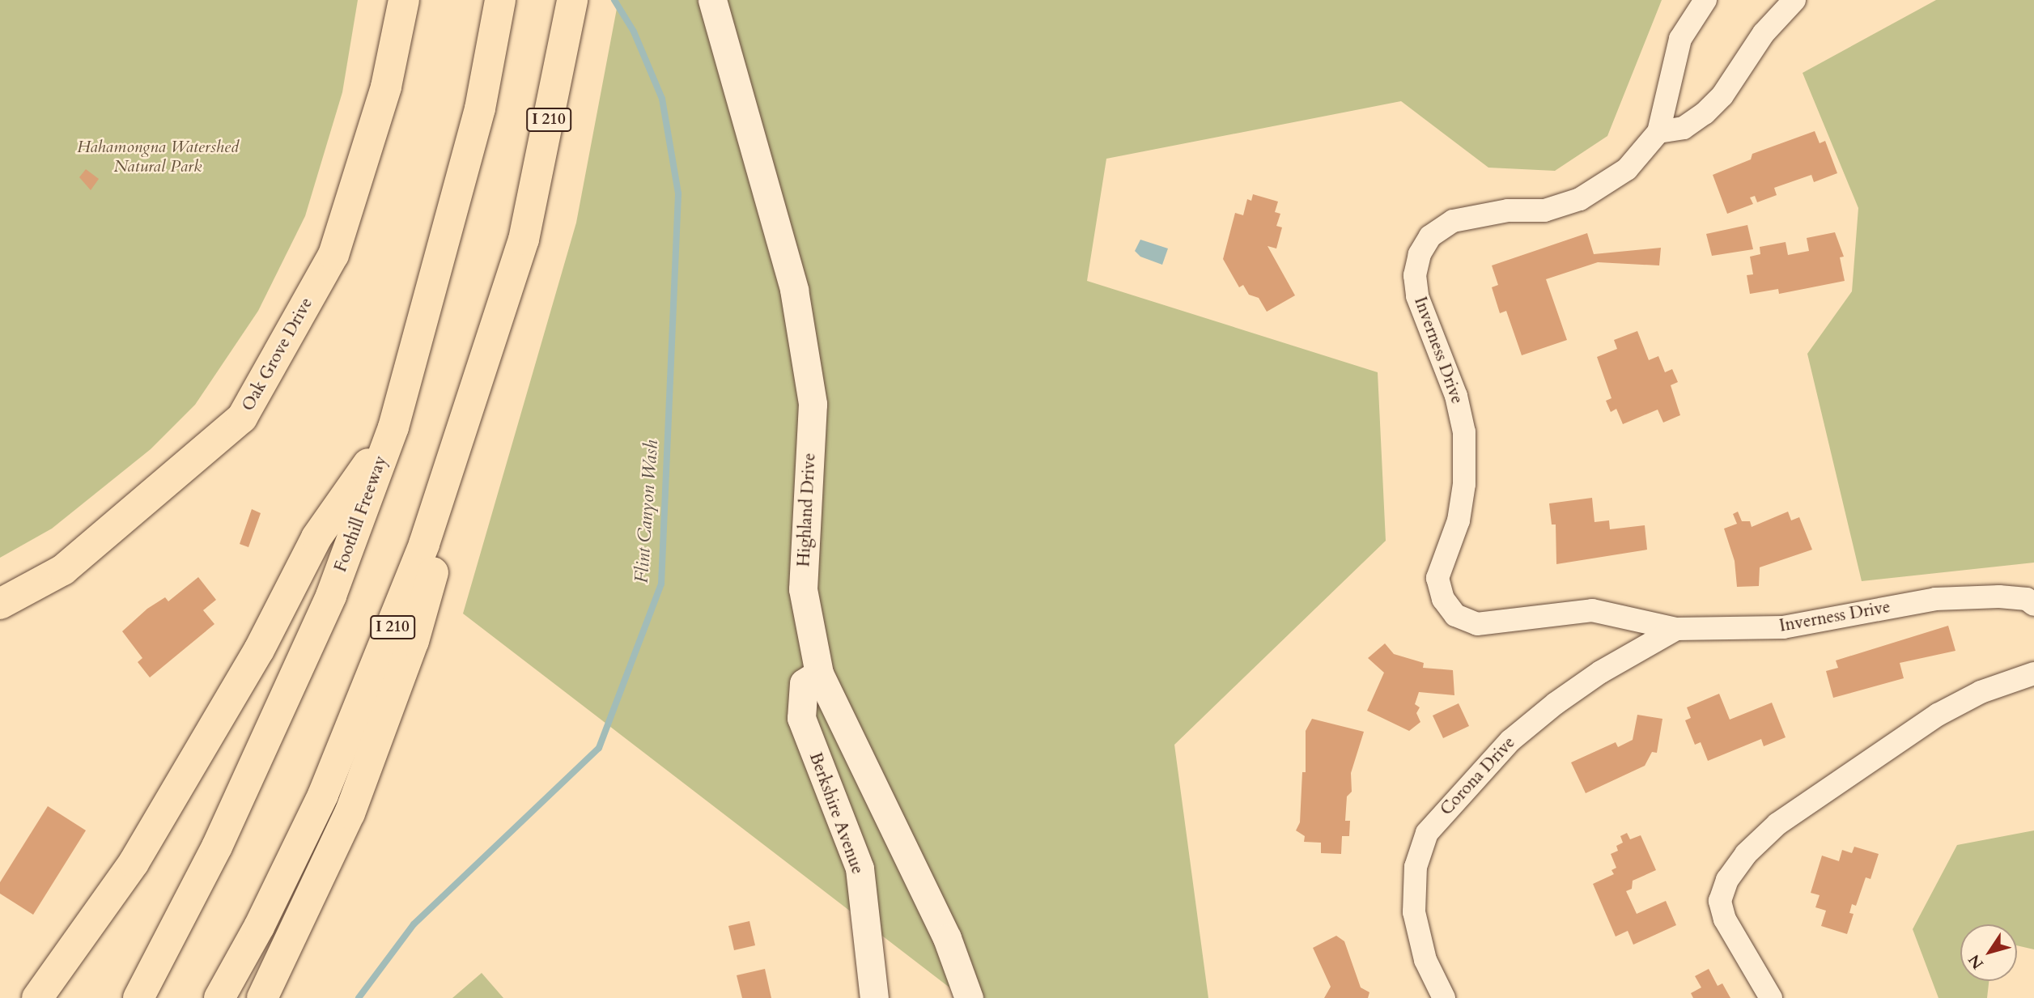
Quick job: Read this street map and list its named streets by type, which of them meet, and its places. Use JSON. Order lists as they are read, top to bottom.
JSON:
{
  "streets": {
    "main road": ["I 210", "Oak Grove Drive", "Foothill Freeway"],
    "street": [
      "Inverness Drive",
      "Highland Drive",
      "Corona Drive",
      "Berkshire Avenue"
    ]
  },
  "crossings": [
    ["Inverness Drive", "Corona Drive"],
    ["Highland Drive", "Berkshire Avenue"]
  ],
  "water": ["Flint Canyon Wash"],
  "parks": ["Hahamongna Watershed Natural Park"],
  "north": "bottom left"
}
